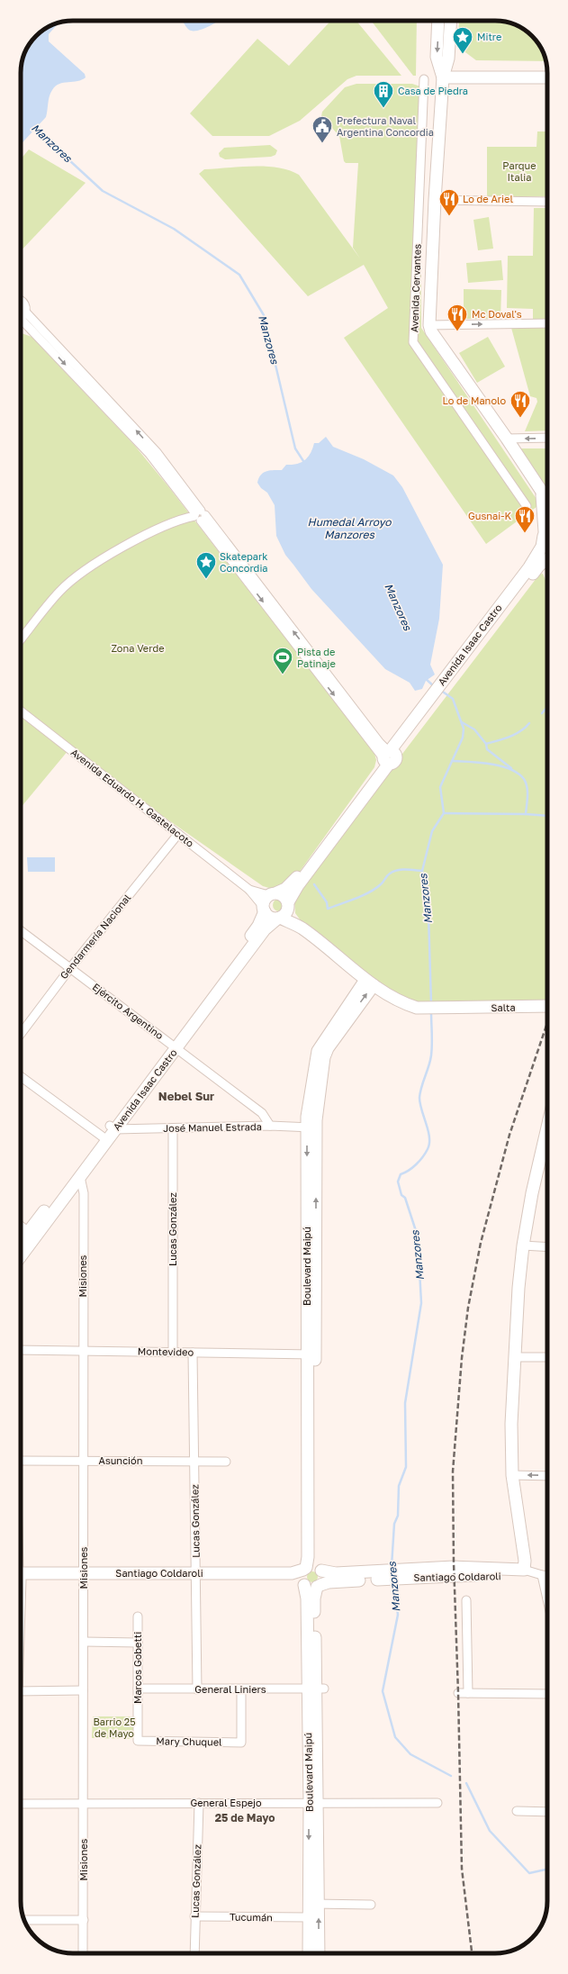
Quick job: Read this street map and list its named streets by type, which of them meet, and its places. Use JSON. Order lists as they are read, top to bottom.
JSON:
{
  "streets": {
    "main road": [
      "Avenida Isaac Castro",
      "Salta",
      "Boulevard Maipú",
      "Santiago Coldaroli"
    ],
    "street": [
      "Avenida Cervantes",
      "Avenida Eduardo H. Gastelacoto",
      "Gendarmería Nacional",
      "Ejército Argentino",
      "José Manuel Estrada",
      "Lucas González",
      "Misiones",
      "Montevideo",
      "Asunción",
      "Marcos Gobetti",
      "General Liniers",
      "Mary Chuquel",
      "General Espejo",
      "Tucumán"
    ]
  },
  "crossings": [
    ["Avenida Isaac Castro", "Avenida Eduardo H. Gastelacoto"],
    ["Avenida Isaac Castro", "Ejército Argentino"],
    ["Avenida Isaac Castro", "José Manuel Estrada"],
    ["Avenida Isaac Castro", "Misiones"],
    ["Avenida Eduardo H. Gastelacoto", "Gendarmería Nacional"],
    ["Gendarmería Nacional", "Ejército Argentino"],
    ["Salta", "Boulevard Maipú"],
    ["Ejército Argentino", "José Manuel Estrada"],
    ["José Manuel Estrada", "Lucas González"],
    ["José Manuel Estrada", "Boulevard Maipú"],
    ["Lucas González", "Montevideo"],
    ["Lucas González", "Asunción"],
    ["Lucas González", "Santiago Coldaroli"],
    ["Lucas González", "General Liniers"],
    ["Lucas González", "General Espejo"],
    ["Lucas González", "Tucumán"],
    ["Boulevard Maipú", "Montevideo"],
    ["Boulevard Maipú", "Santiago Coldaroli"],
    ["Boulevard Maipú", "General Liniers"],
    ["Boulevard Maipú", "General Espejo"],
    ["Boulevard Maipú", "Tucumán"],
    ["Misiones", "Montevideo"],
    ["Misiones", "Asunción"],
    ["Misiones", "Santiago Coldaroli"],
    ["Misiones", "General Espejo"],
    ["Marcos Gobetti", "General Liniers"],
    ["Marcos Gobetti", "Mary Chuquel"],
    ["General Liniers", "Mary Chuquel"]
  ],
  "districts": ["Nebel Sur", "25 de Mayo"],
  "water": ["Manzores", "Humedal Arroyo Manzores"],
  "parks": ["Parque Italia", "Zona Verde", "Barrio 25 de Mayo"],
  "places": {
    "place": ["Mitre", "Skatepark Concordia"],
    "building": ["Casa de Piedra"],
    "public building": ["Prefectura Naval Argentina Concordia"],
    "restaurant": [
      "Lo de Ariel",
      "Mc Doval's",
      "Lo de Manolo",
      "Gusnai-K"
    ],
    "sports": ["Pista de Patinaje"]
  }
}
